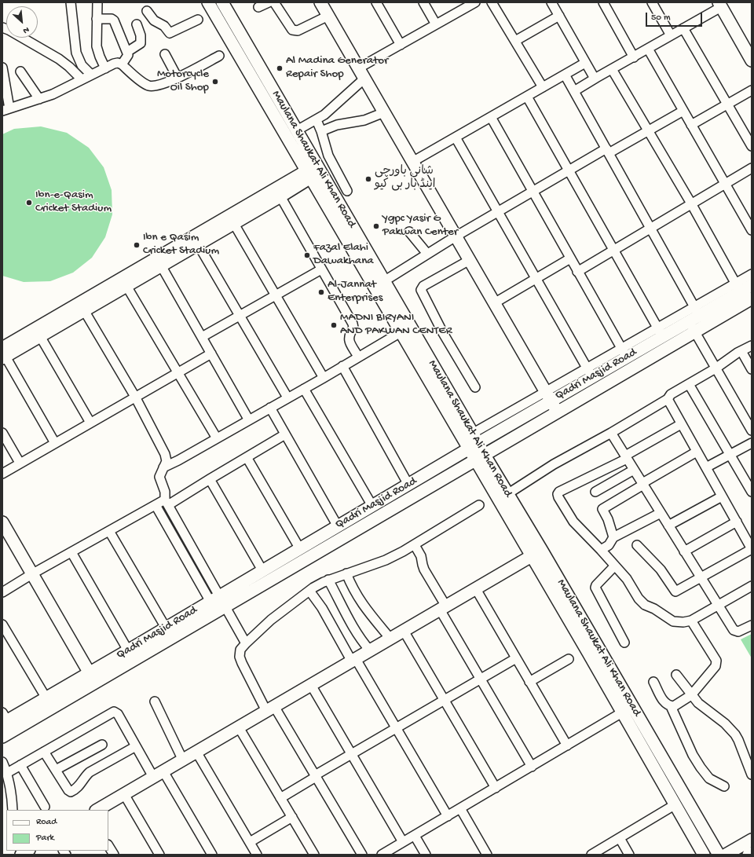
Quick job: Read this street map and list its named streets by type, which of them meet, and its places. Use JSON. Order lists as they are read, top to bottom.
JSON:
{
  "streets": {
    "street": ["Maulana Shaukat Ali Khan Road", "Qadri Masjid Road"]
  },
  "crossings": [
    ["Maulana Shaukat Ali Khan Road", "Qadri Masjid Road"]
  ],
  "places": [
    "Al Madina Generator Repair Shop",
    "Motorcycle Oil Shop",
    "شانی باورچی اینڈ بار بی کیو",
    "Ibn-e-Qasim Cricket Stadium",
    "Ygpc Yasir G Pakwan Center",
    "Ibn e Qasim Cricket Stadium",
    "Fazal Elahi Dawakhana",
    "Al-Jannat Enterprises",
    "MADNI BIRYANI AND PAKWAN CENTER"
  ],
  "legend": ["Road", "Park"],
  "scale_bar": "50 m",
  "north": "bottom right"
}
